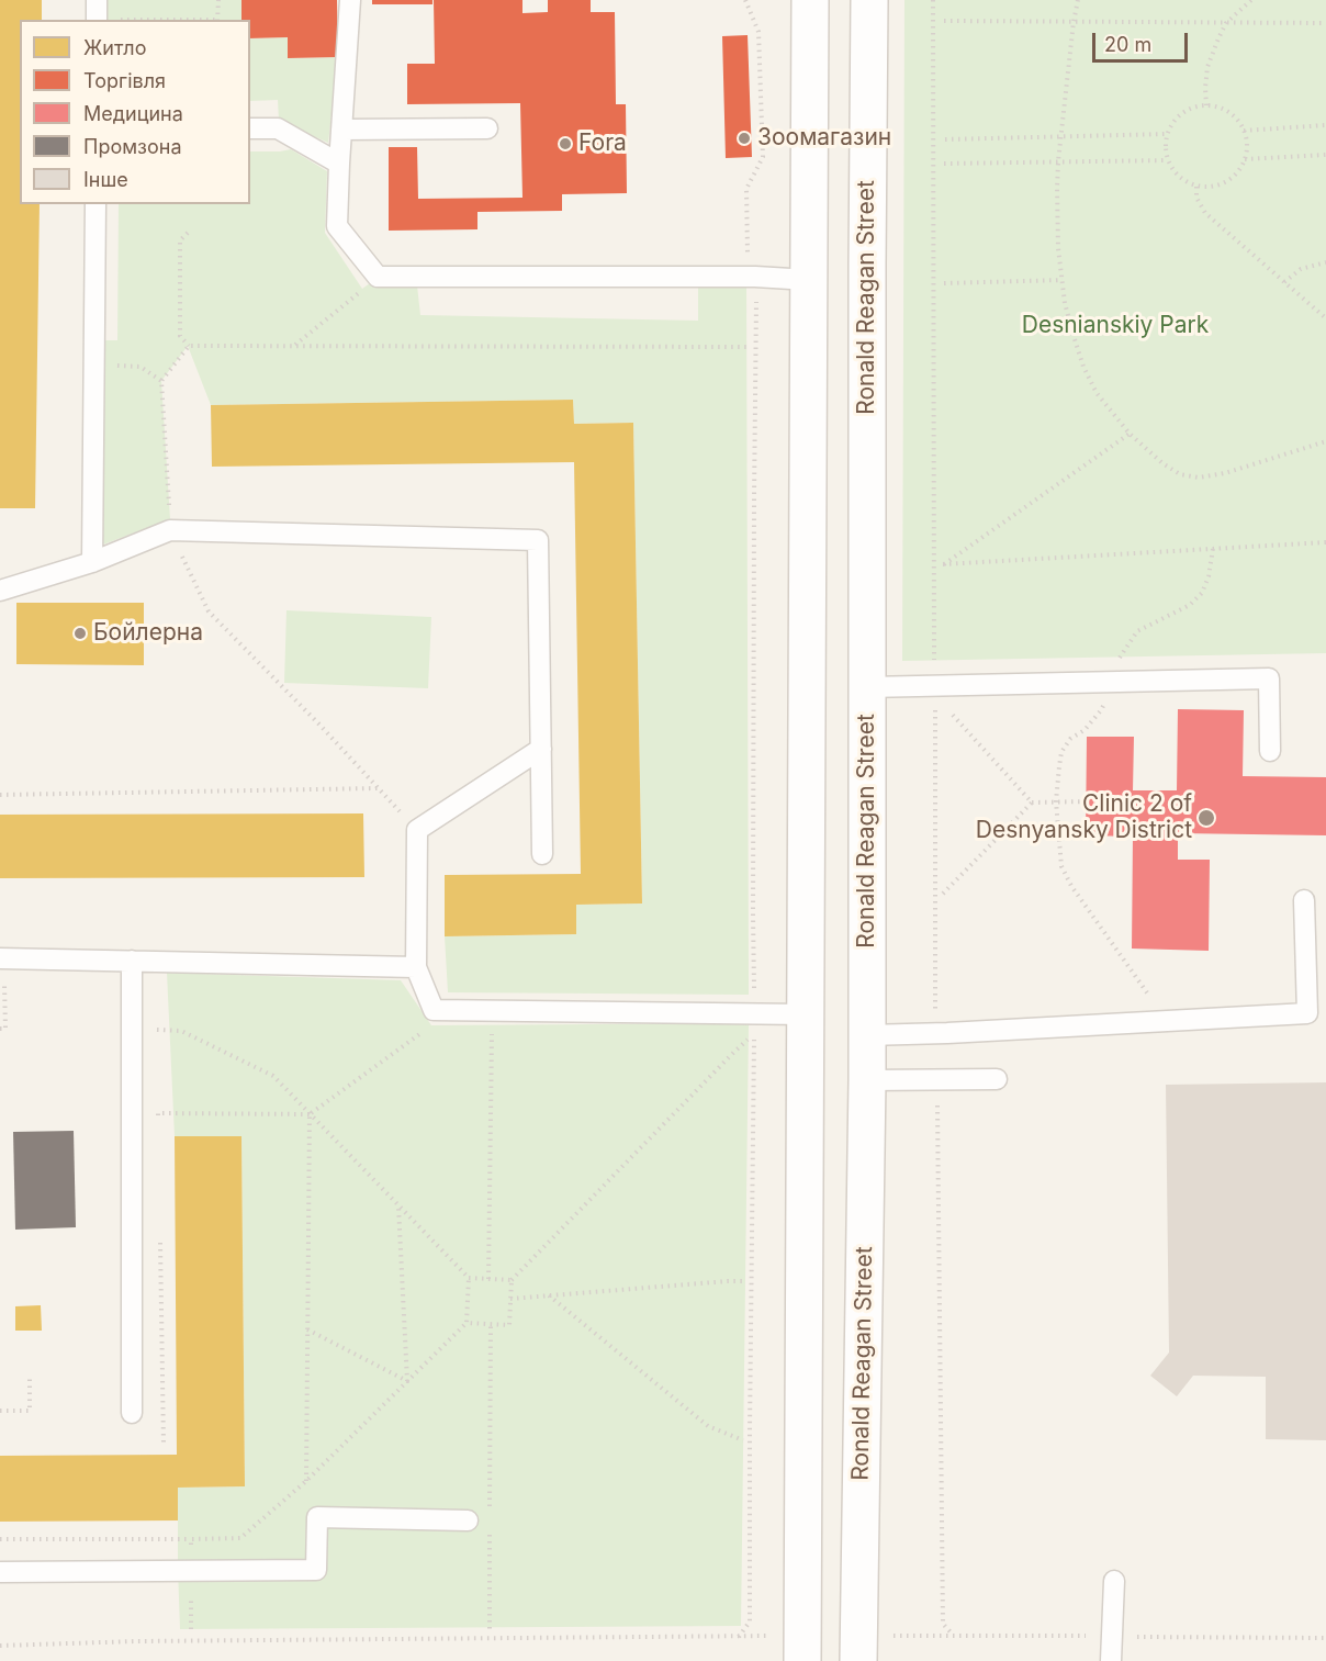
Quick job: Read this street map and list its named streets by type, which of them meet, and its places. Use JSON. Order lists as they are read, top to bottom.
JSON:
{
  "streets": {
    "main road": ["Ronald Reagan Street"]
  },
  "parks": ["Desnianskiy Park"],
  "places": [
    "Зоомагазин",
    "Fora",
    "Бойлерна",
    "Clinic 2 of Desnyansky District"
  ],
  "legend": [
    "Житло",
    "Торгівля",
    "Медицина",
    "Промзона",
    "Інше"
  ],
  "scale_bar": "20 m"
}
